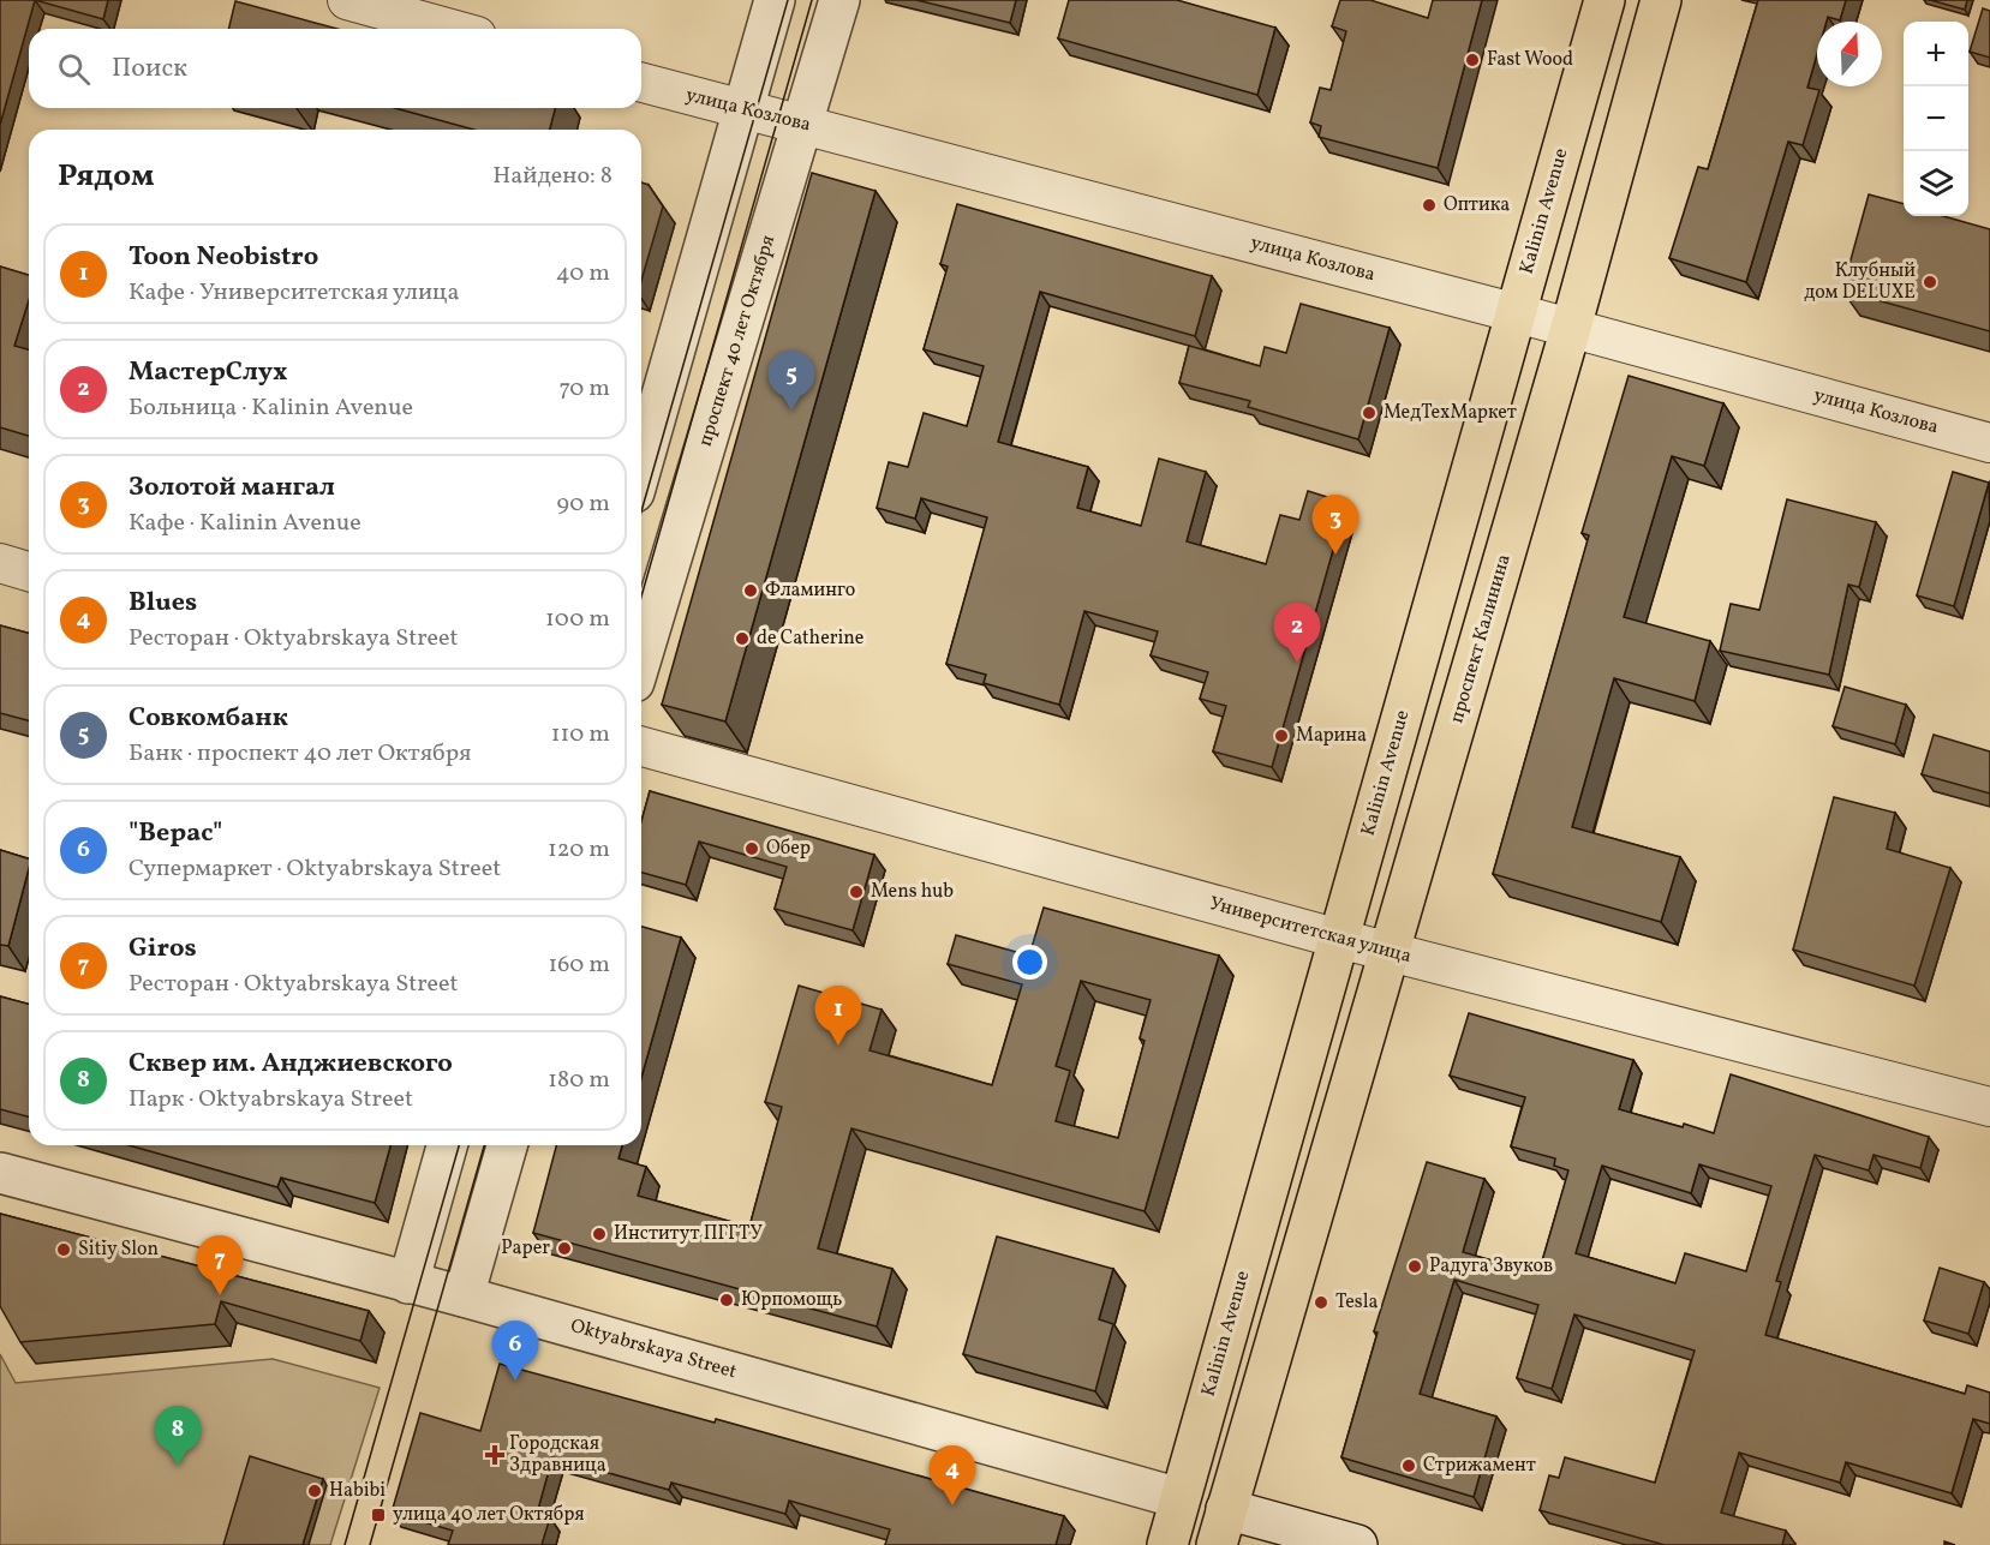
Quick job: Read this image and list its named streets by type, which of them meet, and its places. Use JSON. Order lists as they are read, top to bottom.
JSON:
{
  "streets": {
    "main road": ["Kalinin Avenue", "проспект Калинина"],
    "street": [
      "улица Козлова",
      "проспект 40 лет Октября",
      "Университетская улица",
      "Oktyabrskaya Street"
    ]
  },
  "crossings": [
    ["улица Козлова", "Kalinin Avenue"],
    ["улица Козлова", "проспект 40 лет Октября"],
    ["улица Козлова", "проспект Калинина"],
    ["Kalinin Avenue", "Университетская улица"],
    ["Kalinin Avenue", "Oktyabrskaya Street"],
    ["проспект Калинина", "Университетская улица"]
  ],
  "places": {
    "other": [
      "Fast Wood",
      "Оптика",
      "Клубный дом DELUXE",
      "МедТехМаркет",
      "Фламинго",
      "de Catherine",
      "Марина",
      "Обер",
      "Mens hub",
      "Институт ПГГТУ",
      "Paper",
      "Sitiy Slon",
      "Радуга Звуков",
      "Юрпомощь",
      "Tesla",
      "Стрижамент",
      "Habibi"
    ],
    "health": ["Городская Здравница"],
    "transit": ["улица 40 лет Октября"]
  },
  "north": "top",
  "page": {
    "map_buttons": ["+", "−"],
    "search": "Поиск",
    "heading": ["Рядом", "Найдено: 8"],
    "list": [
      {
        "mark": "1",
        "name": "Toon Neobistro",
        "note": "Кафе · Университетская улица",
        "value": "40 m"
      },
      {
        "mark": "2",
        "name": "МастерСлух",
        "note": "Больница · Kalinin Avenue",
        "value": "70 m"
      },
      {
        "mark": "3",
        "name": "Золотой мангал",
        "note": "Кафе · Kalinin Avenue",
        "value": "90 m"
      },
      {
        "mark": "4",
        "name": "Blues",
        "note": "Ресторан · Oktyabrskaya Street",
        "value": "100 m"
      },
      {
        "mark": "5",
        "name": "Совкомбанк",
        "note": "Банк · проспект 40 лет Октября",
        "value": "110 m"
      },
      {
        "mark": "6",
        "name": "\"Верас\"",
        "note": "Супермаркет · Oktyabrskaya Street",
        "value": "120 m"
      },
      {
        "mark": "7",
        "name": "Giros",
        "note": "Ресторан · Oktyabrskaya Street",
        "value": "160 m"
      },
      {
        "mark": "8",
        "name": "Сквер им. Анджиевского",
        "note": "Парк · Oktyabrskaya Street",
        "value": "180 m"
      }
    ],
    "pins": [
      "5",
      "3",
      "2",
      "1",
      "7",
      "6",
      "8",
      "4"
    ]
  }
}
